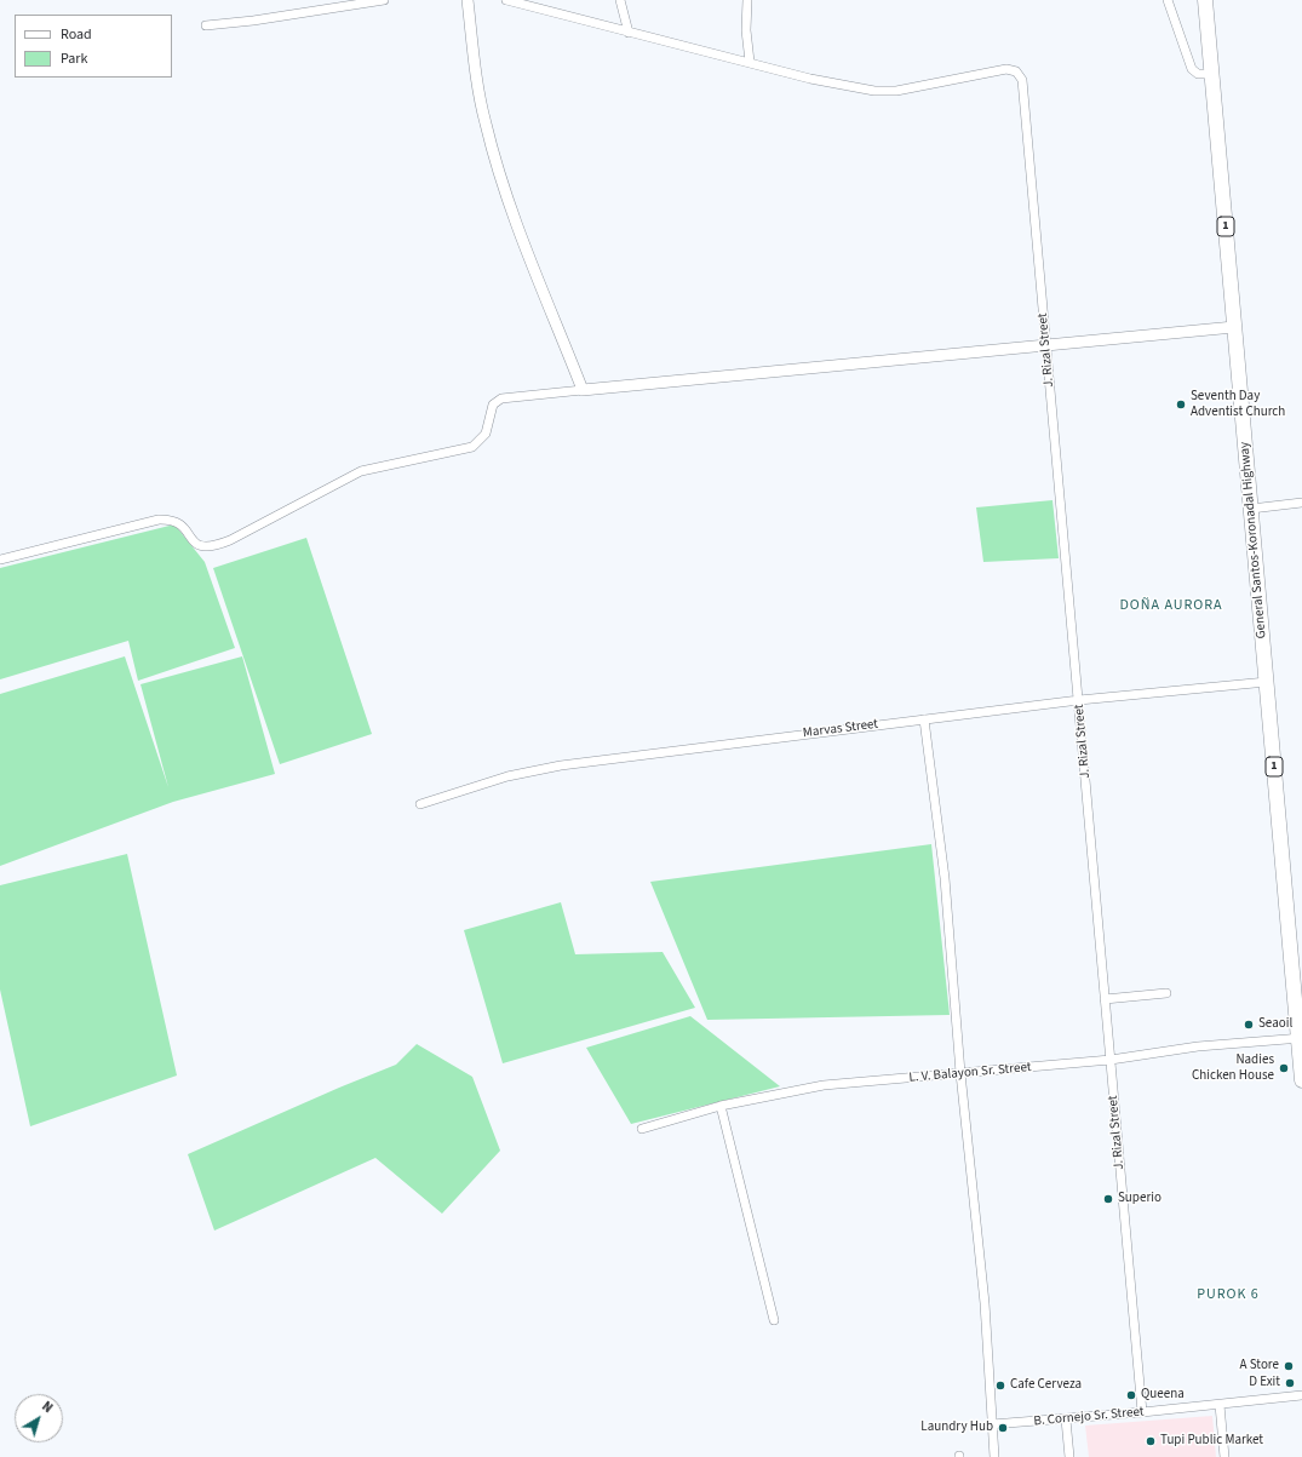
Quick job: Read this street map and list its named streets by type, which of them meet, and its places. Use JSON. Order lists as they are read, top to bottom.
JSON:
{
  "streets": {
    "highway": ["1", "General Santos-Koronadal Highway"],
    "street": [
      "J. Rizal Street",
      "Marvas Street",
      "L. V. Balayon Sr. Street",
      "B. Cornejo Sr. Street"
    ]
  },
  "crossings": [
    ["J. Rizal Street", "Marvas Street"],
    ["J. Rizal Street", "L. V. Balayon Sr. Street"],
    ["J. Rizal Street", "B. Cornejo Sr. Street"],
    ["General Santos-Koronadal Highway", "Marvas Street"],
    ["General Santos-Koronadal Highway", "L. V. Balayon Sr. Street"]
  ],
  "districts": ["DOÑA AURORA", "PUROK 6"],
  "places": [
    "Seventh Day Adventist Church",
    "Seaoil",
    "Nadies Chicken House",
    "Superio",
    "A Store",
    "D Exit",
    "Cafe Cerveza",
    "Queena",
    "Laundry Hub",
    "Tupi Public Market"
  ],
  "legend": ["Road", "Park"],
  "north": "top right"
}
